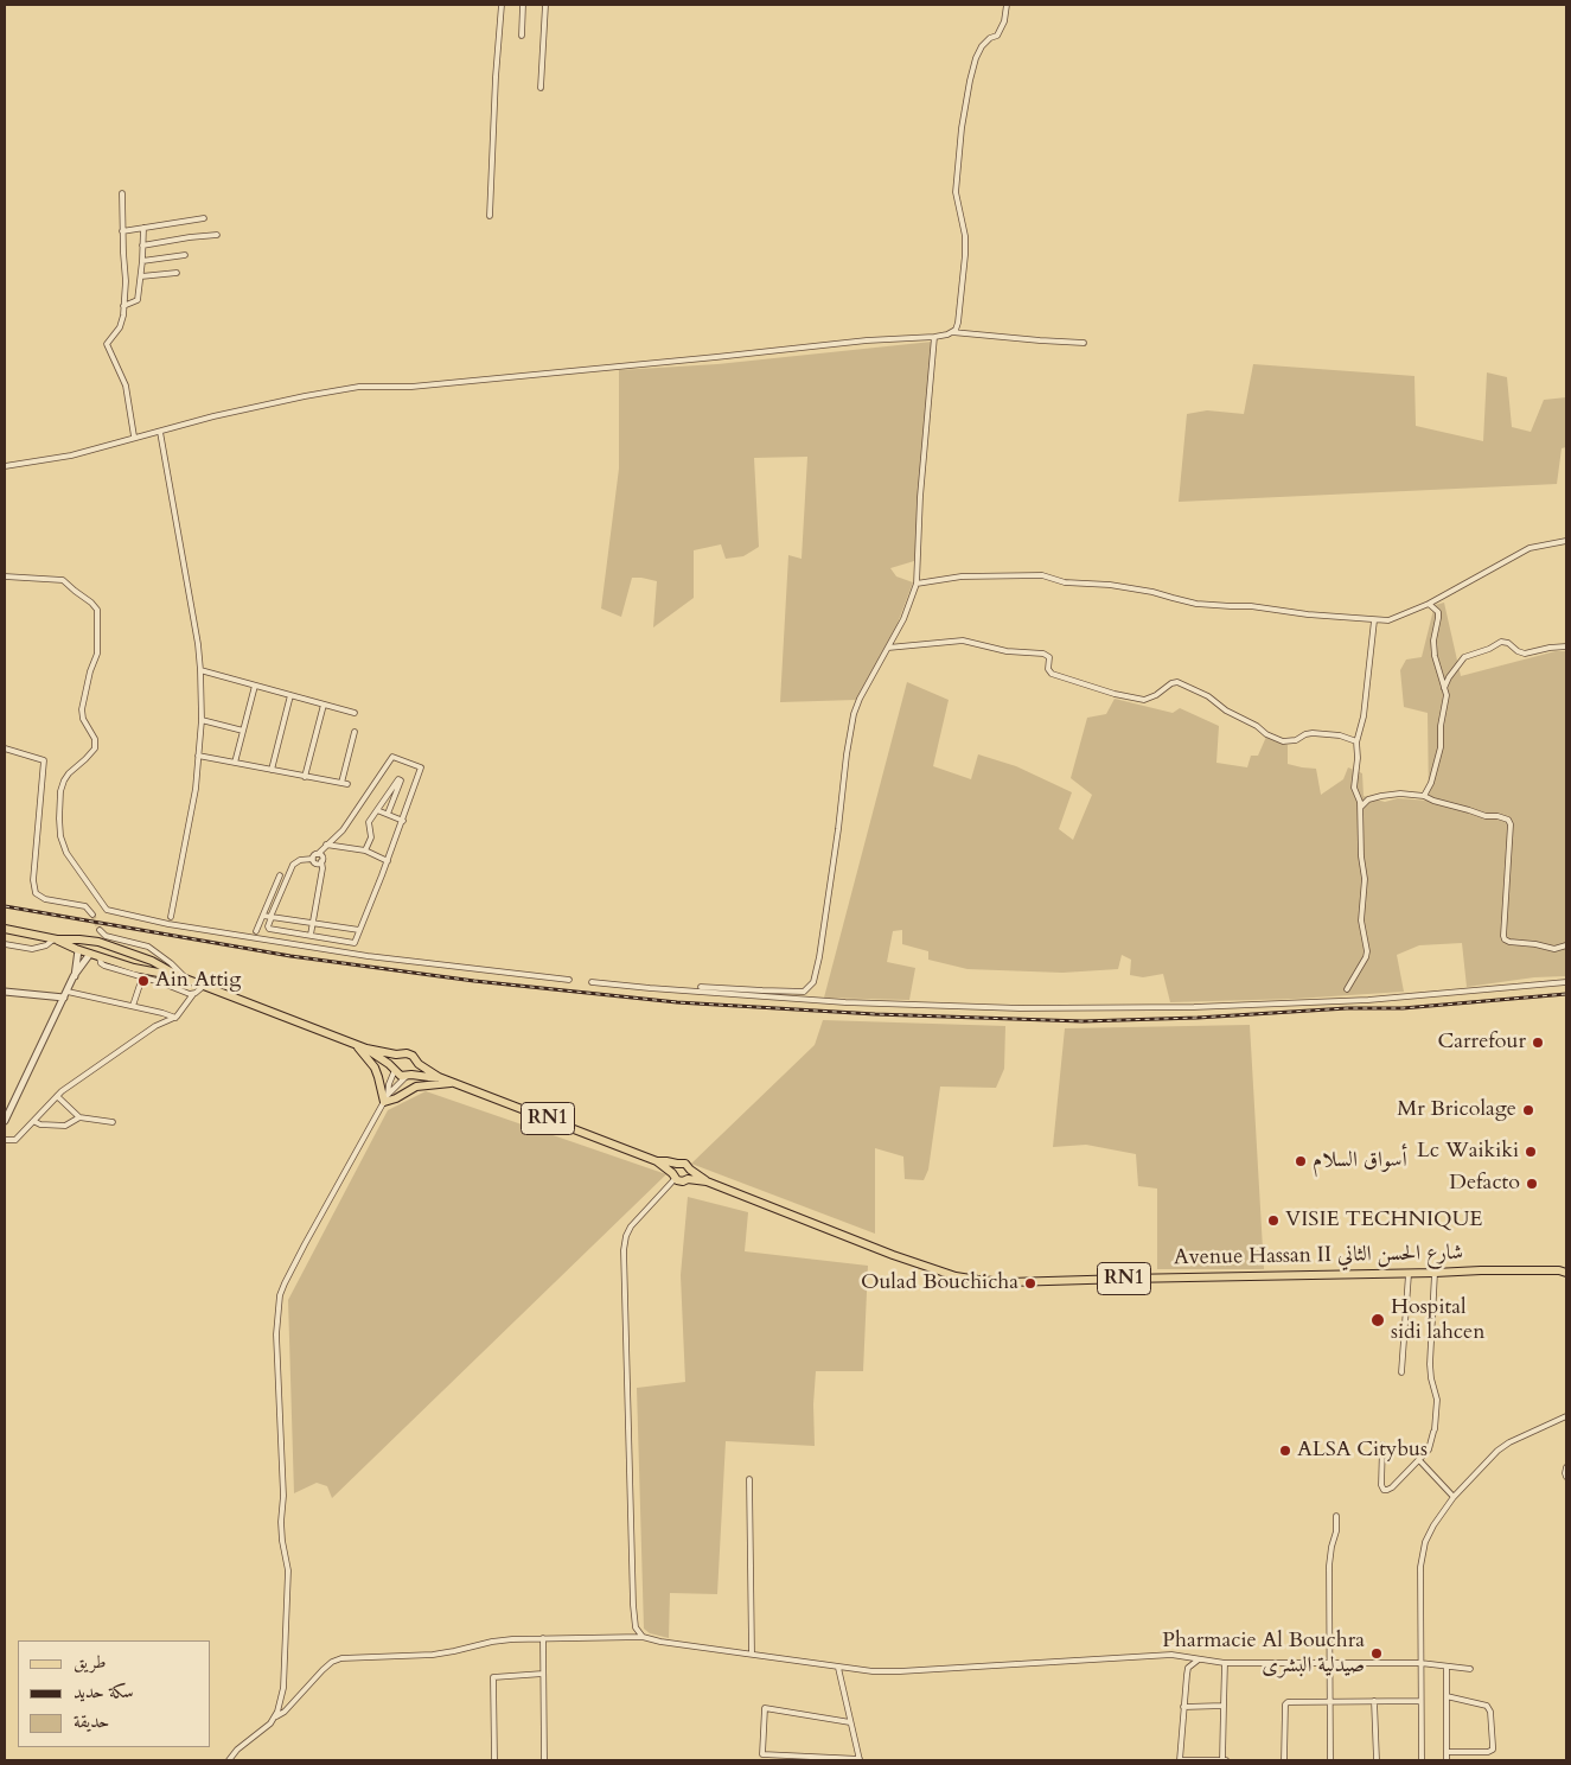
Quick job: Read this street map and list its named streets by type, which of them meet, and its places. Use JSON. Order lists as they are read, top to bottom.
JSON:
{
  "streets": {
    "main road": ["RN1", "Avenue Hassan II شارع الحسن الثاني"]
  },
  "crossings": [
    ["RN1", "Avenue Hassan II شارع الحسن الثاني"]
  ],
  "places": [
    "Ain Attig",
    "Carrefour",
    "Mr Bricolage",
    "Lc Waikiki",
    "أسواق السلام",
    "Defacto",
    "VISIE TECHNIQUE",
    "Oulad Bouchicha",
    "Hospital sidi lahcen",
    "ALSA Citybus",
    "Pharmacie Al Bouchra صيدلية البشرى"
  ],
  "legend": ["طريق", "سكة حديد", "حديقة"]
}
